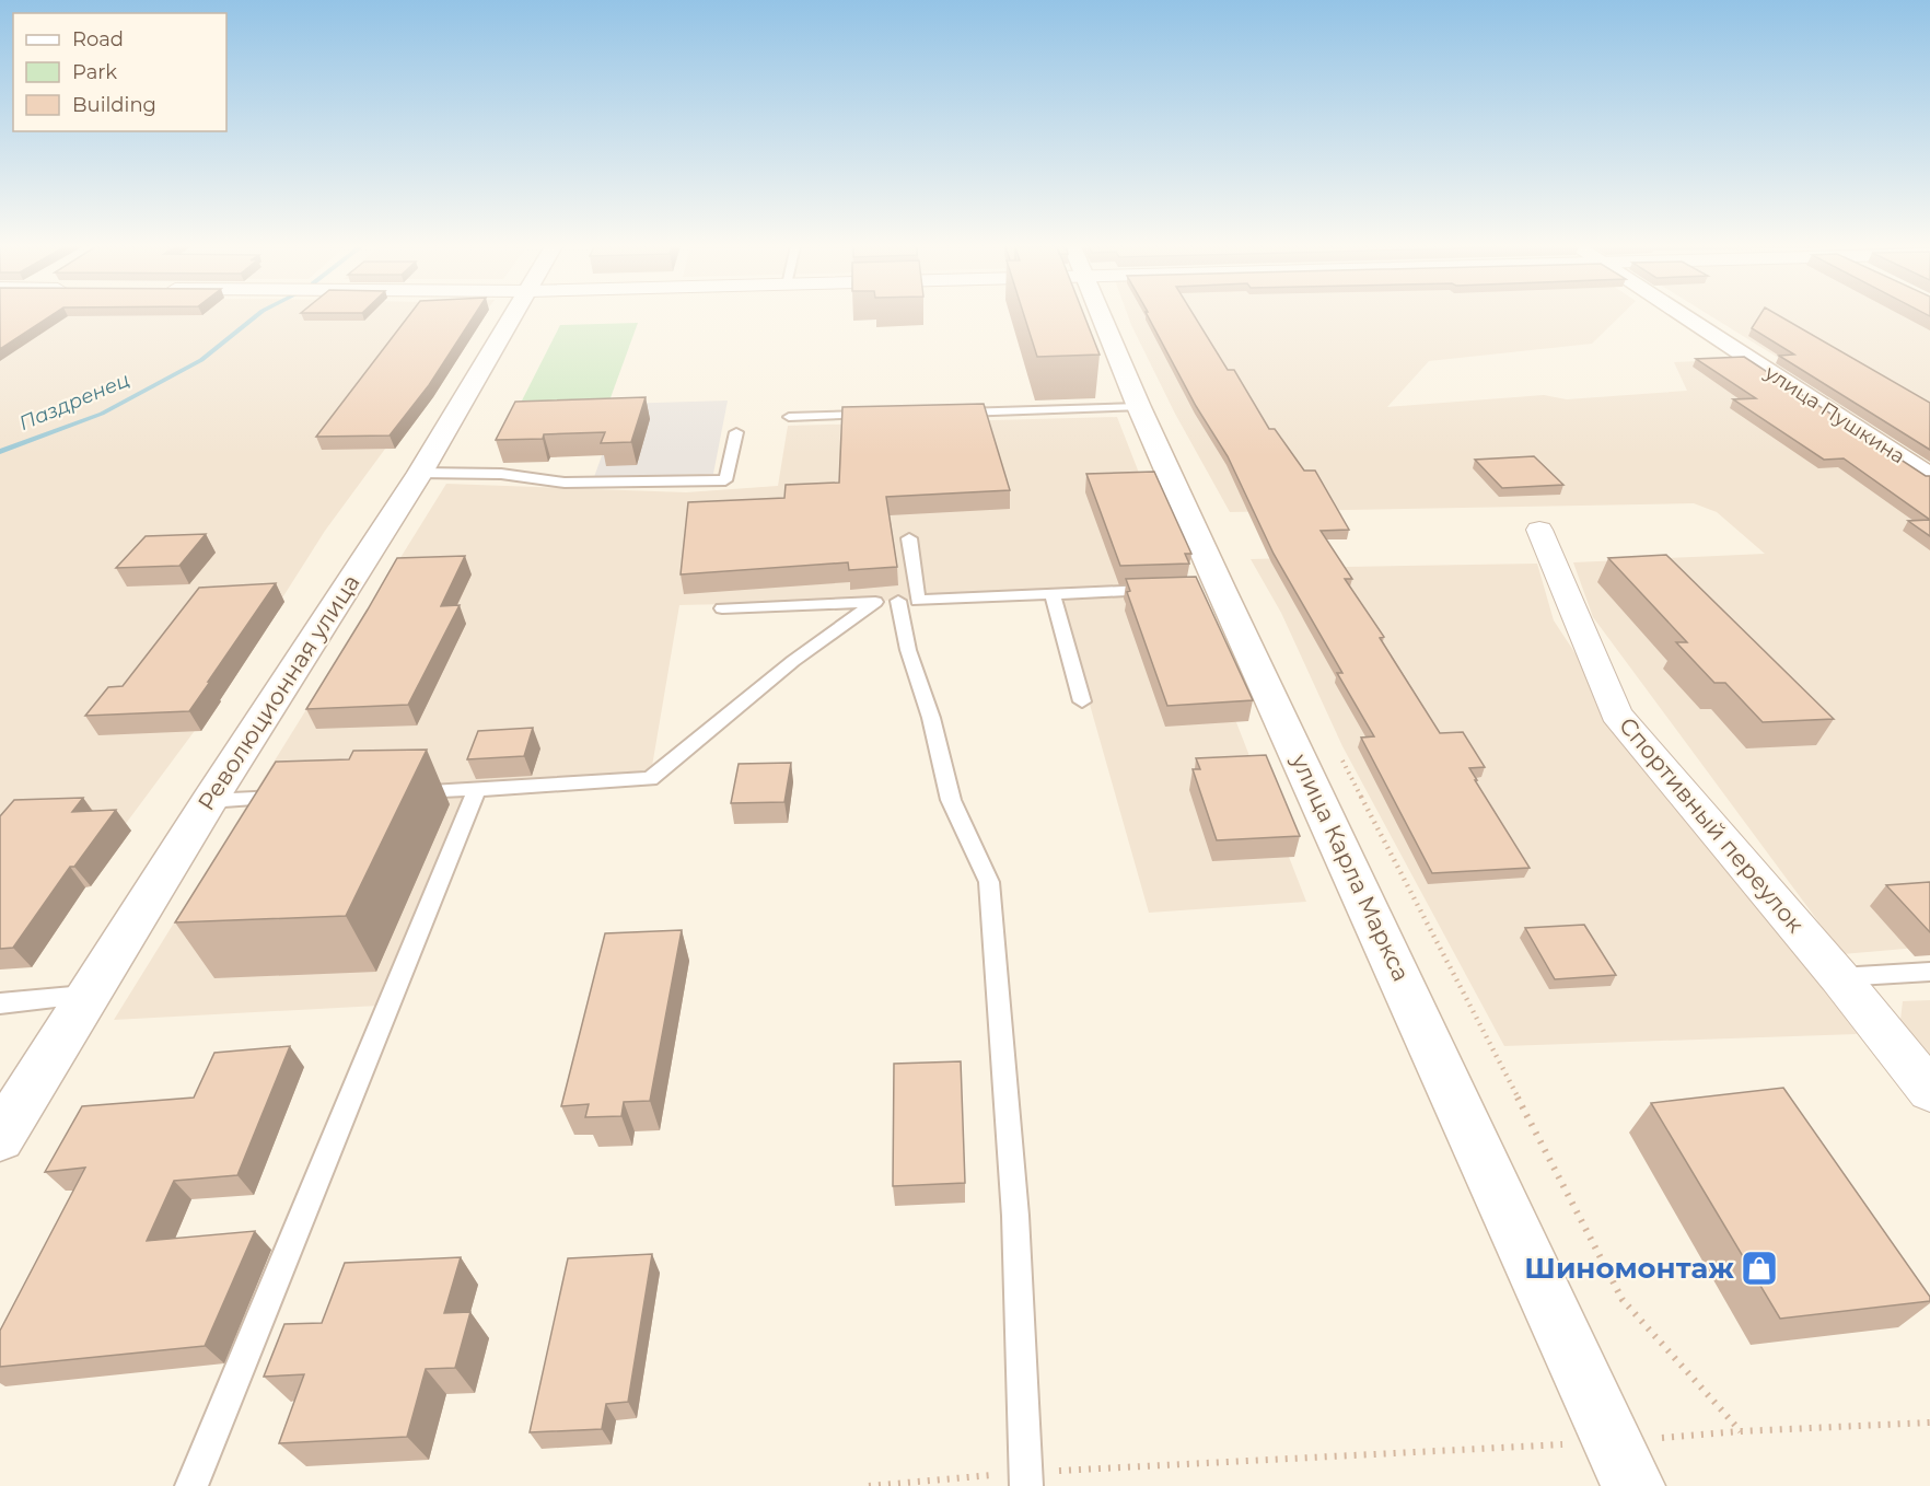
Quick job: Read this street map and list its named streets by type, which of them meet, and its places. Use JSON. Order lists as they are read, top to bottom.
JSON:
{
  "streets": {
    "main road": ["улица Пушкина", "Революционная улица", "улица Карла Маркса"],
    "street": ["Спортивный переулок"]
  },
  "water": ["Паздренец"],
  "places": {
    "shop": ["Шиномонтаж"]
  },
  "legend": ["Road", "Park", "Building"]
}
